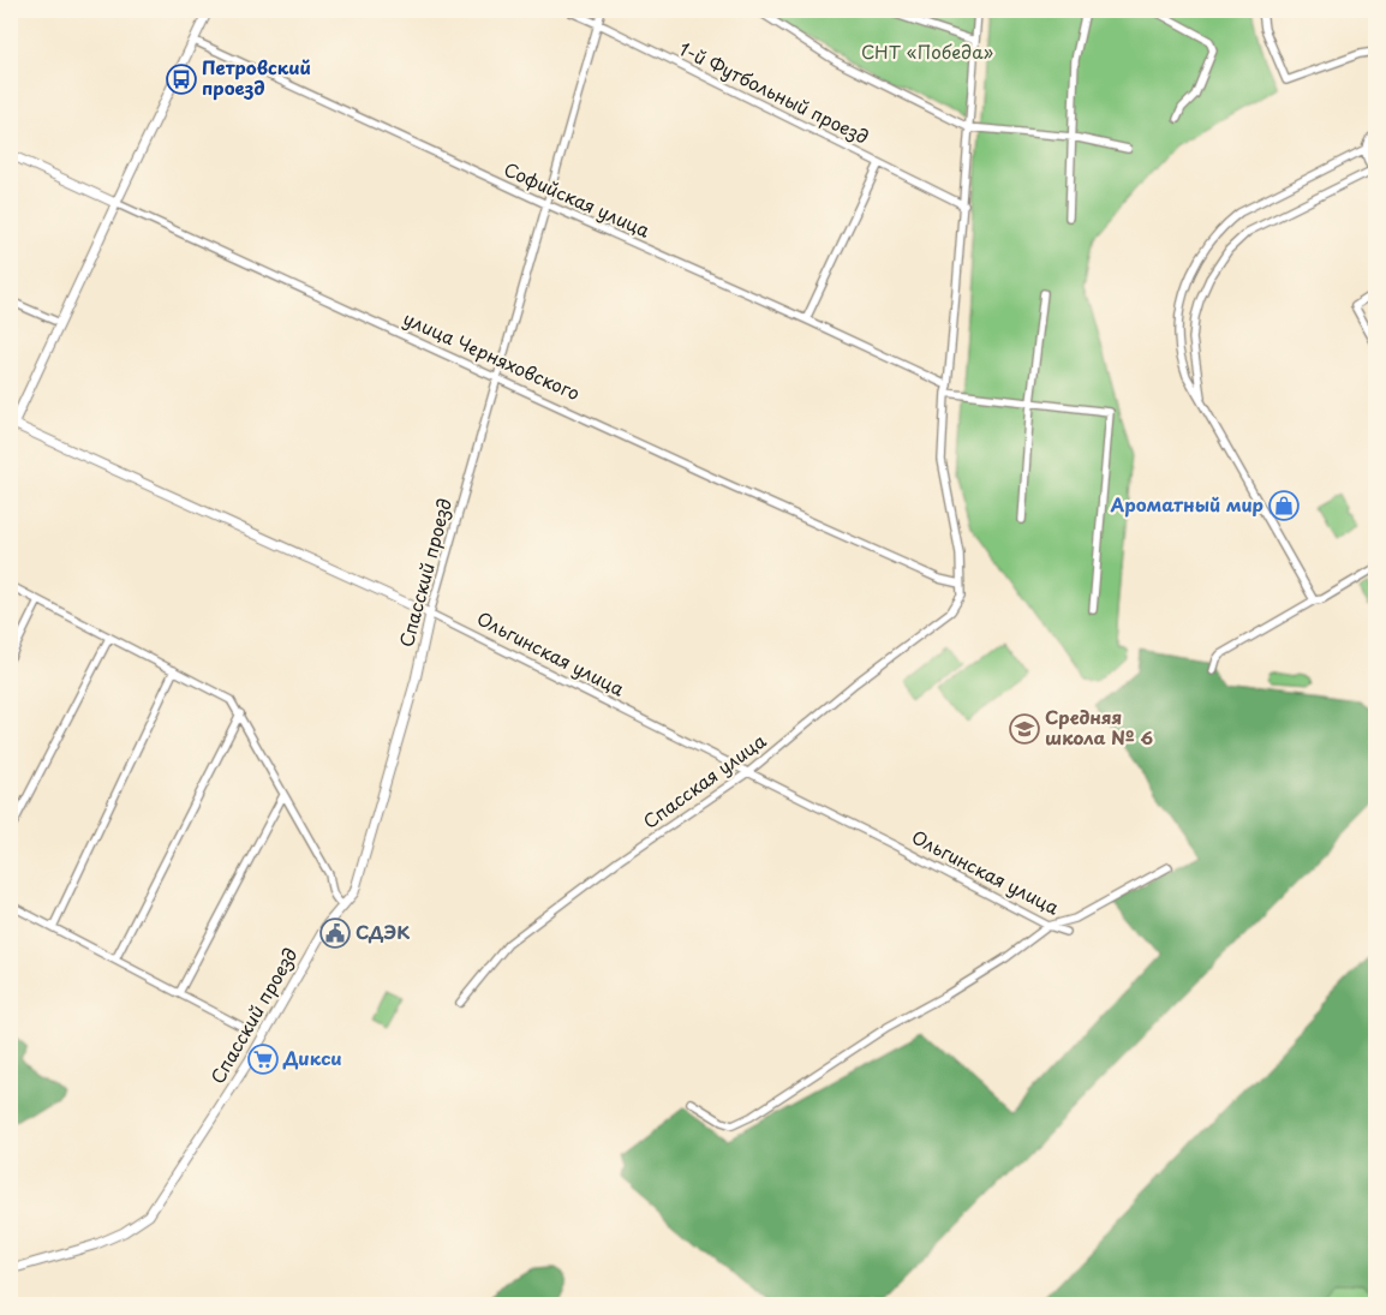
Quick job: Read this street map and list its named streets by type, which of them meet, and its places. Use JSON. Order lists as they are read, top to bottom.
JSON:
{
  "streets": {
    "street": [
      "1-й Футбольный проезд",
      "Софийская улица",
      "улица Черняховского",
      "Спасский проезд",
      "Ольгинская улица",
      "Спасская улица"
    ]
  },
  "crossings": [
    ["1-й Футбольный проезд", "Спасский проезд"],
    ["Софийская улица", "Спасский проезд"],
    ["улица Черняховского", "Спасский проезд"],
    ["улица Черняховского", "Спасская улица"],
    ["Спасский проезд", "Ольгинская улица"],
    ["Ольгинская улица", "Спасская улица"]
  ],
  "parks": ["СНТ «Победа»"],
  "places": {
    "bus stop": ["Петровский проезд"],
    "shop": ["Ароматный мир"],
    "school or university": ["Средняя школа № 6"],
    "public building": ["СДЭК"],
    "supermarket": ["Дикси"]
  }
}
